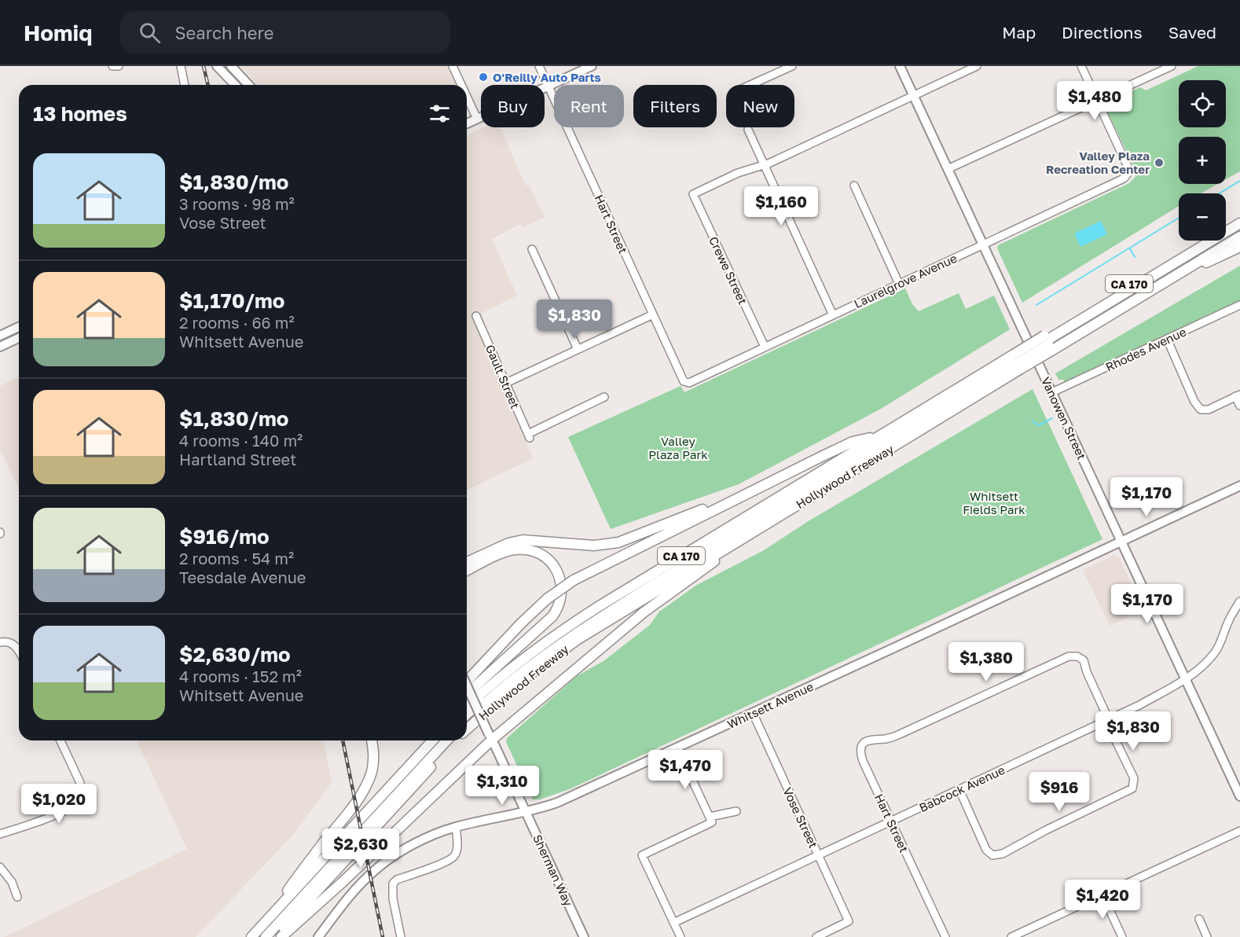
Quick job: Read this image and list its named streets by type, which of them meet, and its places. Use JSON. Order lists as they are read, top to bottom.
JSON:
{
  "streets": {
    "highway": ["CA 170", "Hollywood Freeway"],
    "main road": ["Vanowen Street", "Whitsett Avenue", "Sherman Way"],
    "street": [
      "Hart Street",
      "Crewe Street",
      "Laurelgrove Avenue",
      "Rhodes Avenue",
      "Gault Street",
      "Babcock Avenue",
      "Vose Street"
    ]
  },
  "crossings": [
    ["Hart Street", "Laurelgrove Avenue"],
    ["Hart Street", "Babcock Avenue"],
    ["Crewe Street", "Laurelgrove Avenue"],
    ["Laurelgrove Avenue", "Vanowen Street"],
    ["Rhodes Avenue", "Vanowen Street"],
    ["Vanowen Street", "Whitsett Avenue"],
    ["Vanowen Street", "Babcock Avenue"],
    ["Whitsett Avenue", "Vose Street"],
    ["Whitsett Avenue", "Sherman Way"],
    ["Babcock Avenue", "Vose Street"]
  ],
  "parks": ["Valley Plaza Park", "Whitsett Fields Park"],
  "places": ["O'Reilly Auto Parts", "Valley Plaza Recreation Center"],
  "page": {
    "header": "Homiq",
    "search": "Search here",
    "nav": ["Map", "Directions", "Saved"],
    "map_buttons": ["+", "−"],
    "price": [
      "$1,480",
      "$1,160",
      "$1,830",
      "$1,170",
      "$1,170",
      "$1,380",
      "$1,830",
      "$1,470",
      "$1,310",
      "$916",
      "$1,020",
      "$2,630",
      "$1,420"
    ],
    "chip": [
      "Buy",
      "Rent",
      "Filters",
      "New"
    ],
    "heading": "13 homes",
    "list": [
      {
        "name": "$1,830/mo",
        "note": "3 rooms · 98 m² · Vose Street"
      },
      {
        "name": "$1,170/mo",
        "note": "2 rooms · 66 m² · Whitsett Avenue"
      },
      {
        "name": "$1,830/mo",
        "note": "4 rooms · 140 m² · Hartland Street"
      },
      {
        "name": "$916/mo",
        "note": "2 rooms · 54 m² · Teesdale Avenue"
      },
      {
        "name": "$2,630/mo",
        "note": "4 rooms · 152 m² · Whitsett Avenue"
      }
    ]
  }
}
